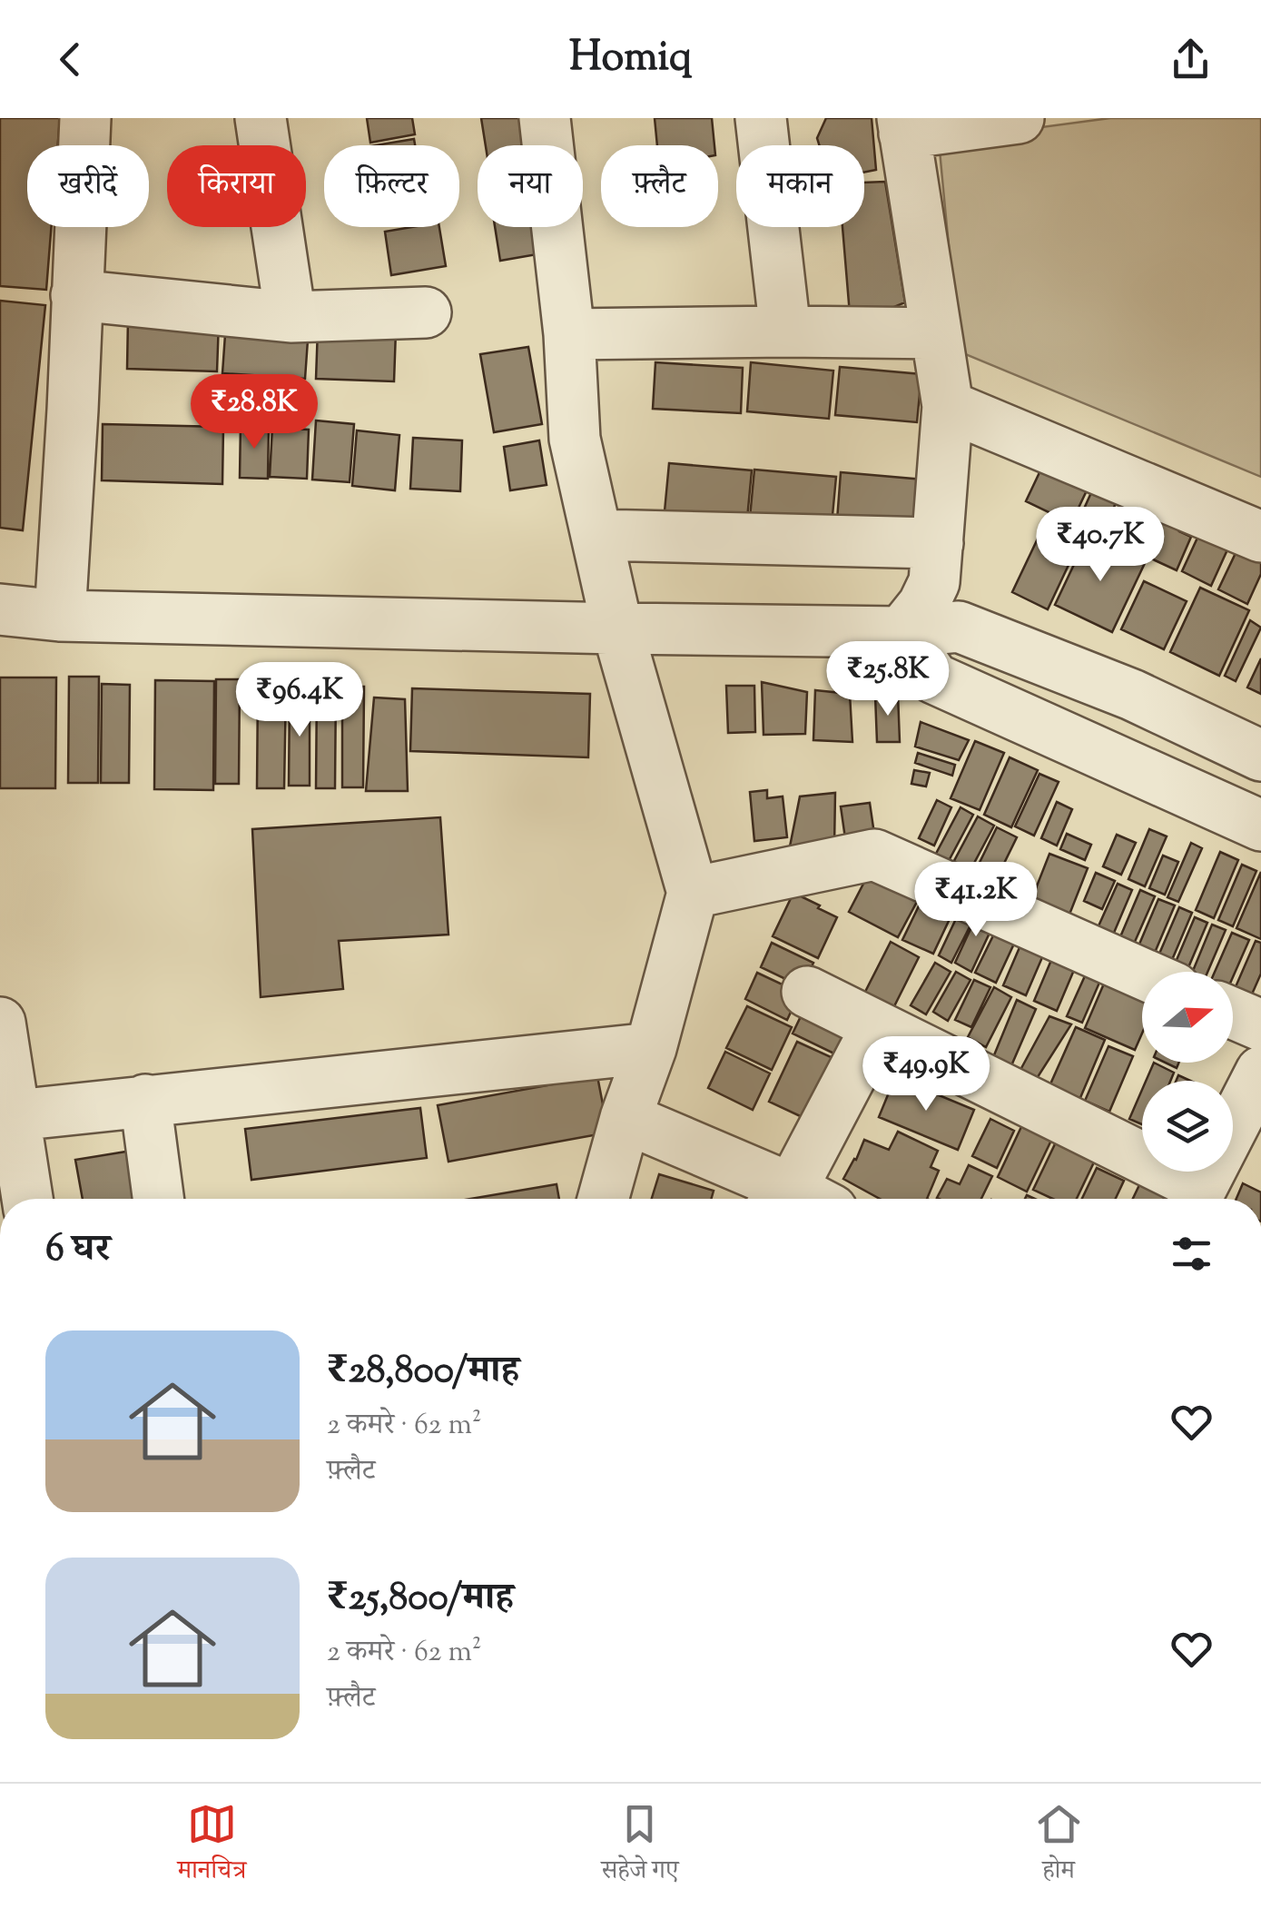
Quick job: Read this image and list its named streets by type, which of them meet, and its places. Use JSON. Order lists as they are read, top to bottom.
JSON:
{
  "north": "right",
  "page": {
    "header": "Homiq",
    "chip": [
      "खरीदें",
      "किराया",
      "फ़िल्टर",
      "नया",
      "फ़्लैट",
      "मकान"
    ],
    "price": [
      "₹28.8K",
      "₹40.7K",
      "₹25.8K",
      "₹96.4K",
      "₹41.2K",
      "₹49.9K"
    ],
    "heading": "6 घर",
    "list": [
      {
        "name": "₹28,800/माह",
        "note": "2 कमरे · 62 m² · फ़्लैट"
      },
      {
        "name": "₹25,800/माह",
        "note": "2 कमरे · 62 m² · फ़्लैट"
      }
    ],
    "tabs": ["मानचित्र", "सहेजे गए", "होम"]
  }
}
